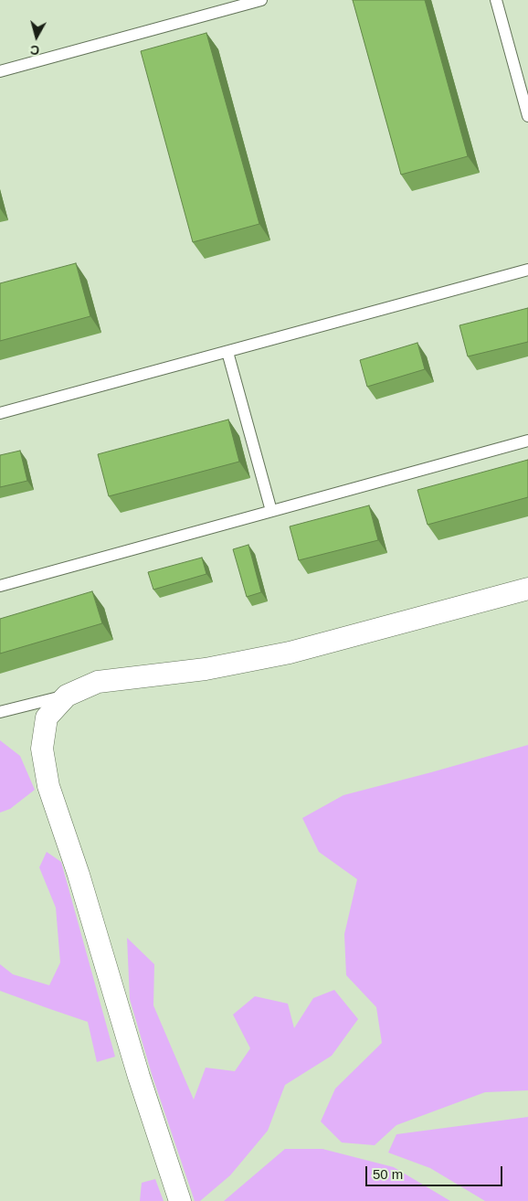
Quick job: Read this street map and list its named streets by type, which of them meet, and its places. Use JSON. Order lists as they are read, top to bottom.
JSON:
{
  "scale_bar": "50 m",
  "north": "bottom"
}
